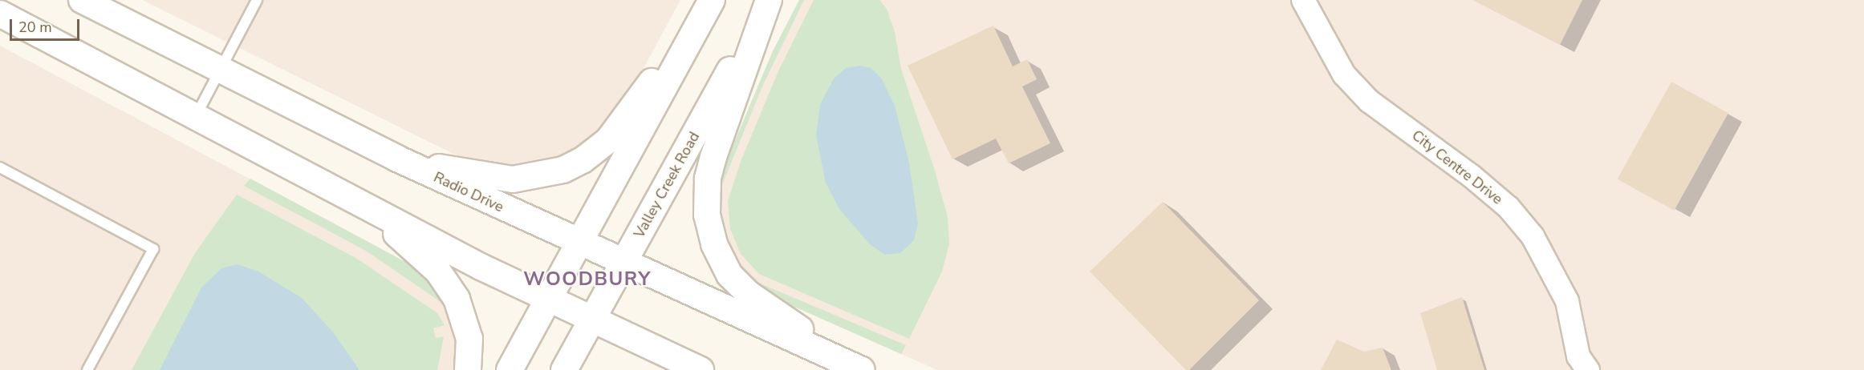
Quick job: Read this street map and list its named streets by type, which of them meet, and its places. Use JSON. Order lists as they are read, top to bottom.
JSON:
{
  "streets": {
    "main road": ["Valley Creek Road", "Radio Drive"],
    "street": ["City Centre Drive"]
  },
  "crossings": [
    ["Valley Creek Road", "Radio Drive"]
  ],
  "districts": ["WOODBURY"],
  "scale_bar": "20 m"
}
